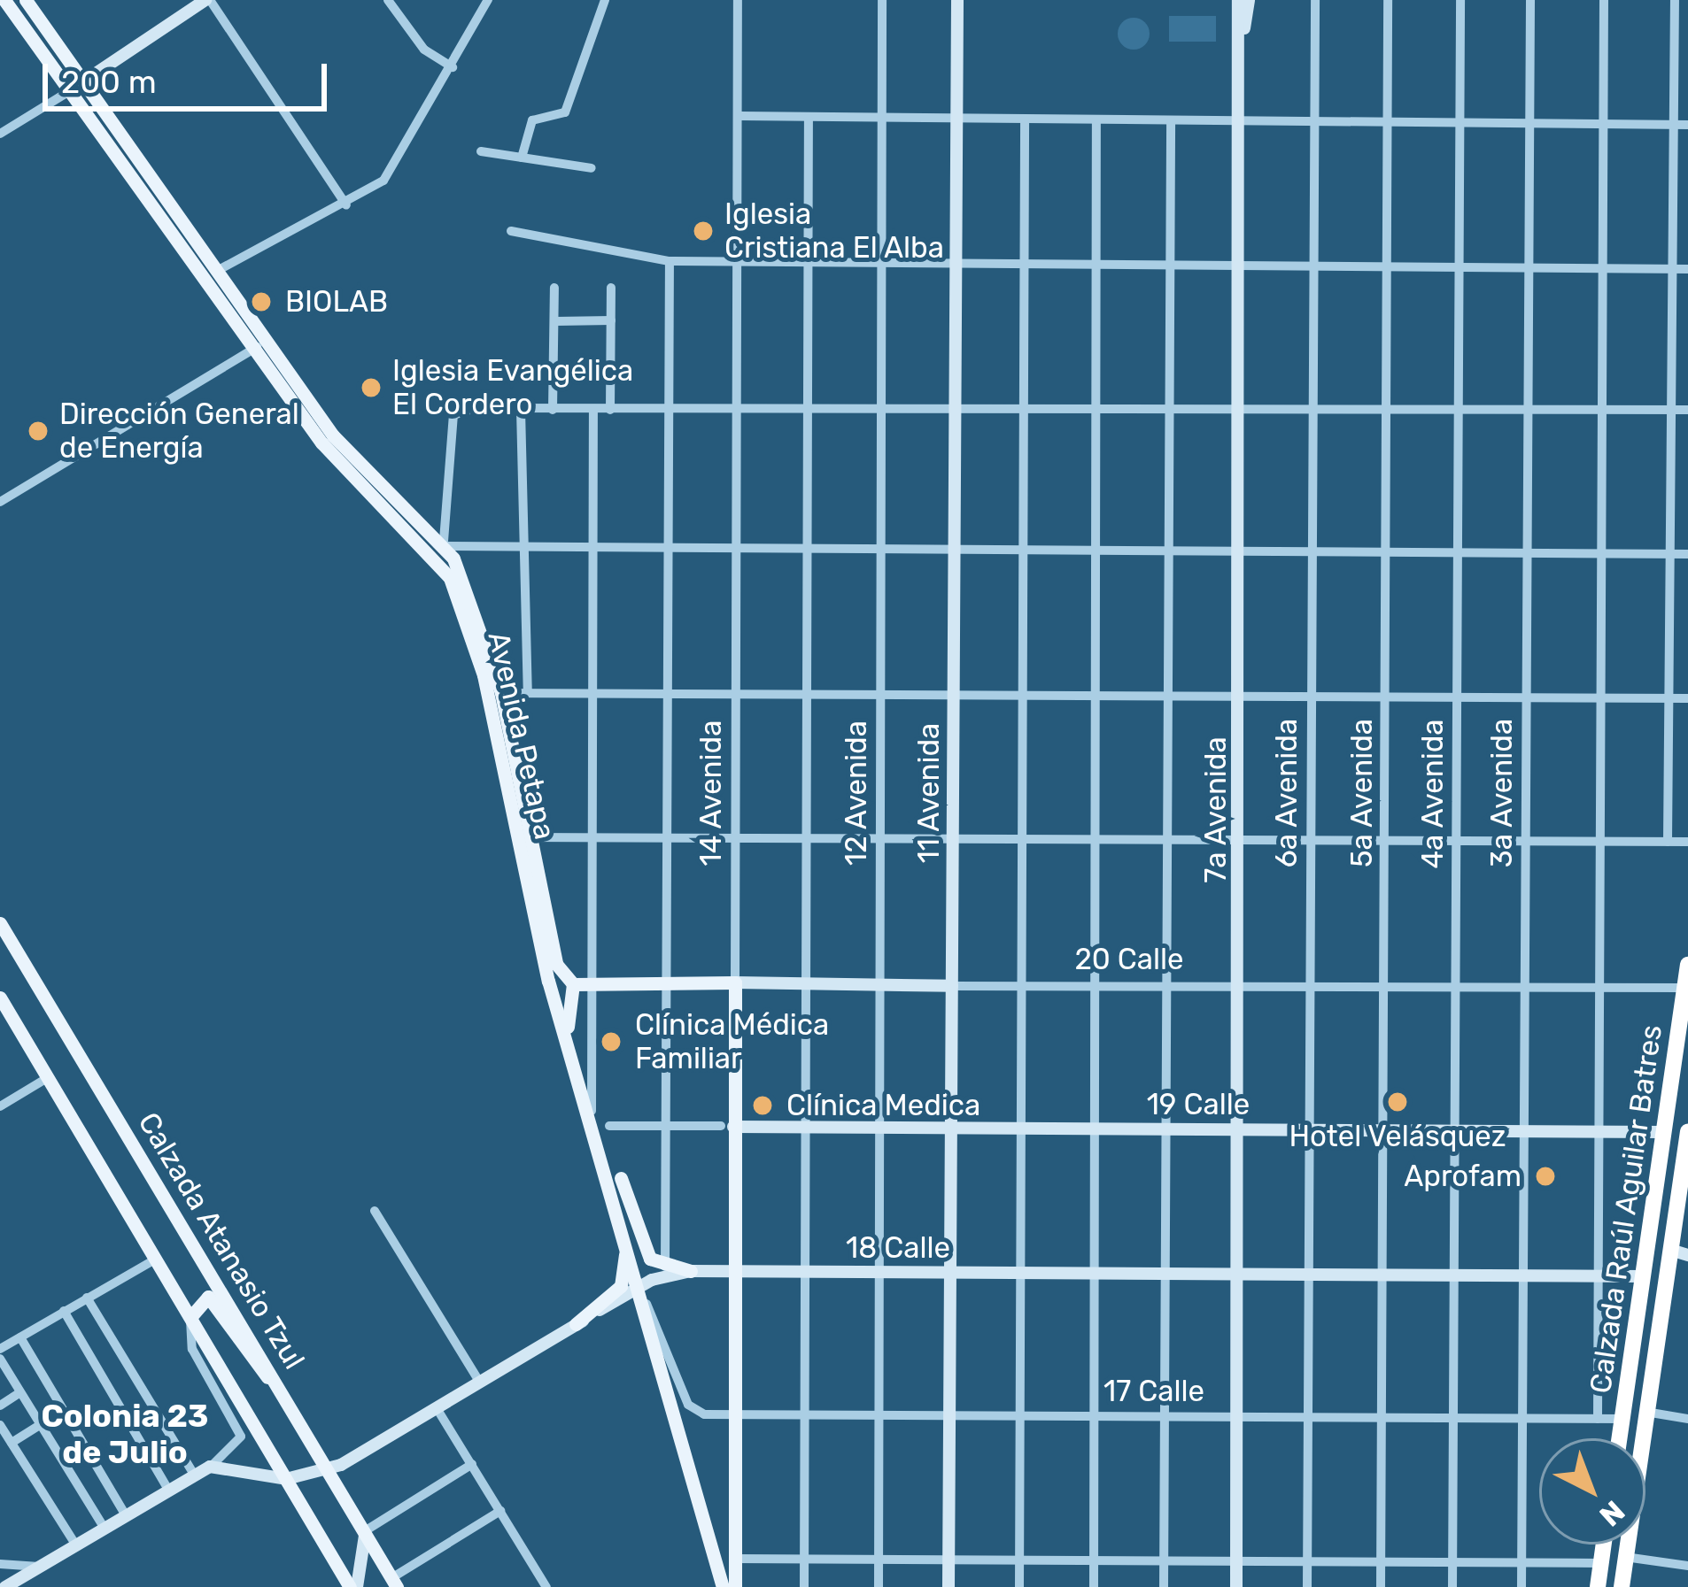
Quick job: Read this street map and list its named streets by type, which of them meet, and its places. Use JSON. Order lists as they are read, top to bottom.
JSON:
{
  "streets": {
    "highway": ["Calzada Raúl Aguilar Batres"],
    "main road": [
      "Avenida Petapa",
      "14 Avenida",
      "20 Calle",
      "Calzada Atanasio Tzul"
    ],
    "street": [
      "12 Avenida",
      "11 Avenida",
      "6a Avenida",
      "5a Avenida",
      "3a Avenida",
      "4a Avenida",
      "7a Avenida",
      "19 Calle",
      "18 Calle",
      "17 Calle"
    ]
  },
  "crossings": [
    ["Avenida Petapa", "20 Calle"],
    ["Avenida Petapa", "19 Calle"],
    ["Avenida Petapa", "18 Calle"],
    ["Avenida Petapa", "17 Calle"],
    ["14 Avenida", "20 Calle"],
    ["14 Avenida", "19 Calle"],
    ["14 Avenida", "18 Calle"],
    ["14 Avenida", "17 Calle"],
    ["12 Avenida", "20 Calle"],
    ["12 Avenida", "19 Calle"],
    ["12 Avenida", "18 Calle"],
    ["12 Avenida", "17 Calle"],
    ["11 Avenida", "20 Calle"],
    ["11 Avenida", "19 Calle"],
    ["11 Avenida", "18 Calle"],
    ["11 Avenida", "17 Calle"],
    ["6a Avenida", "20 Calle"],
    ["6a Avenida", "19 Calle"],
    ["6a Avenida", "18 Calle"],
    ["6a Avenida", "17 Calle"],
    ["5a Avenida", "20 Calle"],
    ["5a Avenida", "19 Calle"],
    ["5a Avenida", "18 Calle"],
    ["5a Avenida", "17 Calle"],
    ["3a Avenida", "20 Calle"],
    ["3a Avenida", "19 Calle"],
    ["3a Avenida", "18 Calle"],
    ["3a Avenida", "17 Calle"],
    ["4a Avenida", "20 Calle"],
    ["4a Avenida", "19 Calle"],
    ["4a Avenida", "18 Calle"],
    ["4a Avenida", "17 Calle"],
    ["7a Avenida", "20 Calle"],
    ["7a Avenida", "19 Calle"],
    ["7a Avenida", "18 Calle"],
    ["7a Avenida", "17 Calle"],
    ["20 Calle", "Calzada Raúl Aguilar Batres"],
    ["19 Calle", "Calzada Raúl Aguilar Batres"],
    ["Calzada Raúl Aguilar Batres", "18 Calle"],
    ["Calzada Raúl Aguilar Batres", "17 Calle"],
    ["Calzada Atanasio Tzul", "18 Calle"]
  ],
  "districts": ["Colonia 23 de Julio"],
  "places": [
    "Iglesia Cristiana El Alba",
    "BIOLAB",
    "Iglesia Evangélica El Cordero",
    "Dirección General de Energía",
    "Clínica Médica Familiar",
    "Hotel Velásquez",
    "Clínica Medica",
    "Aprofam"
  ],
  "scale_bar": "200 m",
  "north": "bottom right"
}
